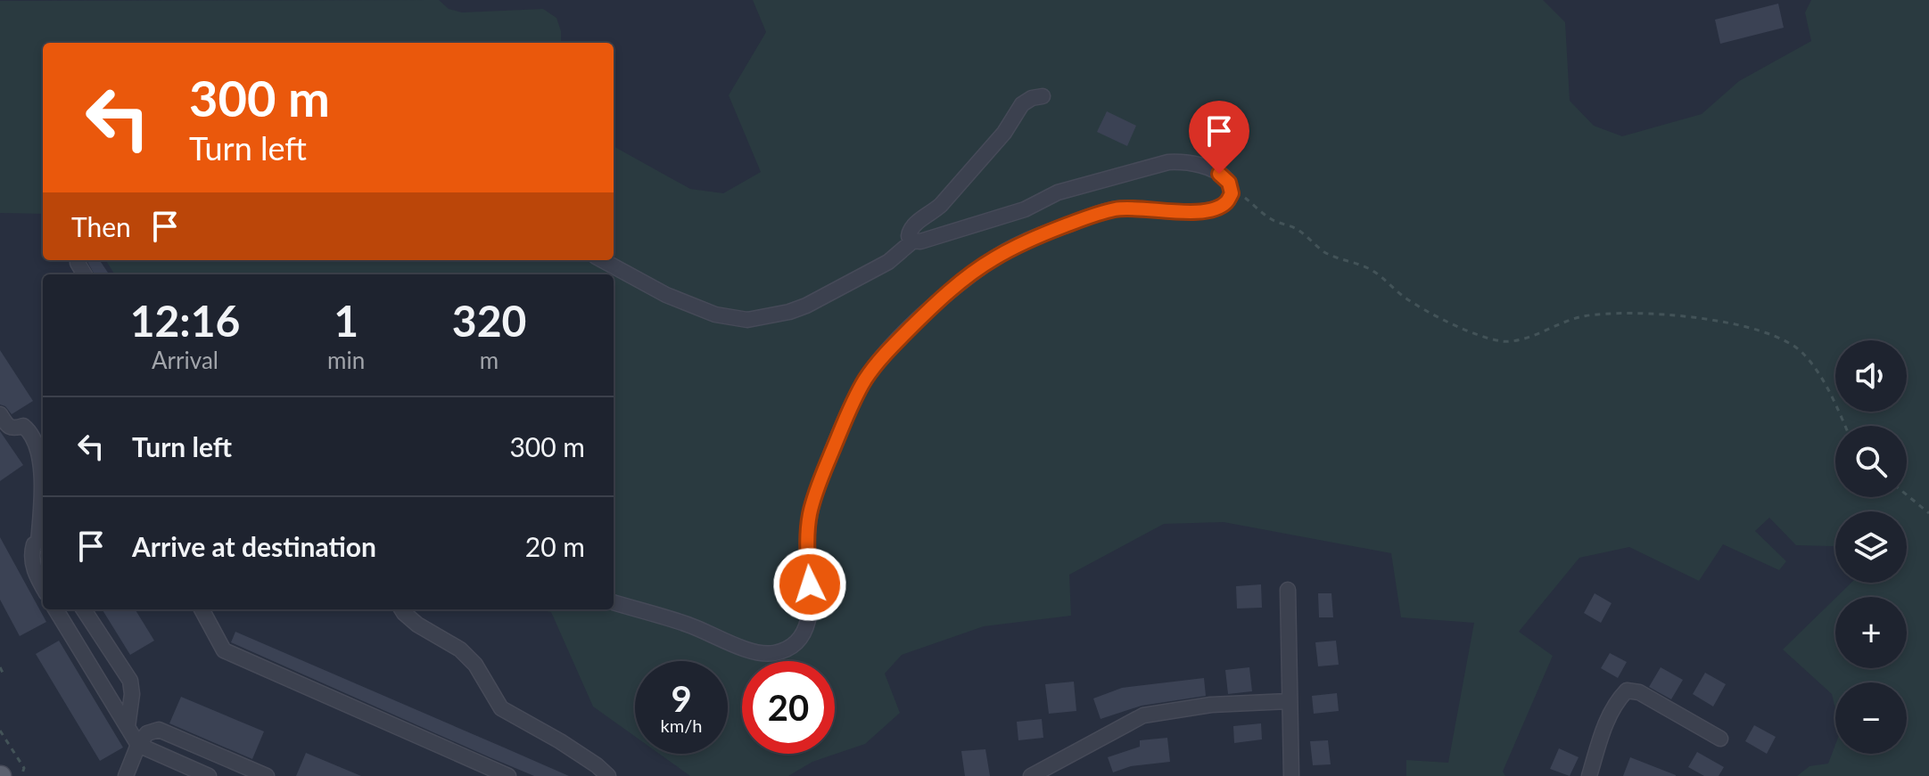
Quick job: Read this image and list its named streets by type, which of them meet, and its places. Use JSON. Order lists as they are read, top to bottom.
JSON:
{
  "page": {
    "turn": ["300 m", "Turn left"],
    "then": "Then",
    "eta": [
      "12:16",
      "Arrival",
      "1",
      "min",
      "320",
      "m"
    ],
    "map_buttons": ["+", "−"],
    "list": [
      {
        "name": "Turn left",
        "value": "300 m"
      },
      {
        "name": "Arrive at destination",
        "value": "20 m"
      }
    ],
    "speed": "9 km/h",
    "limit": "20"
  }
}
